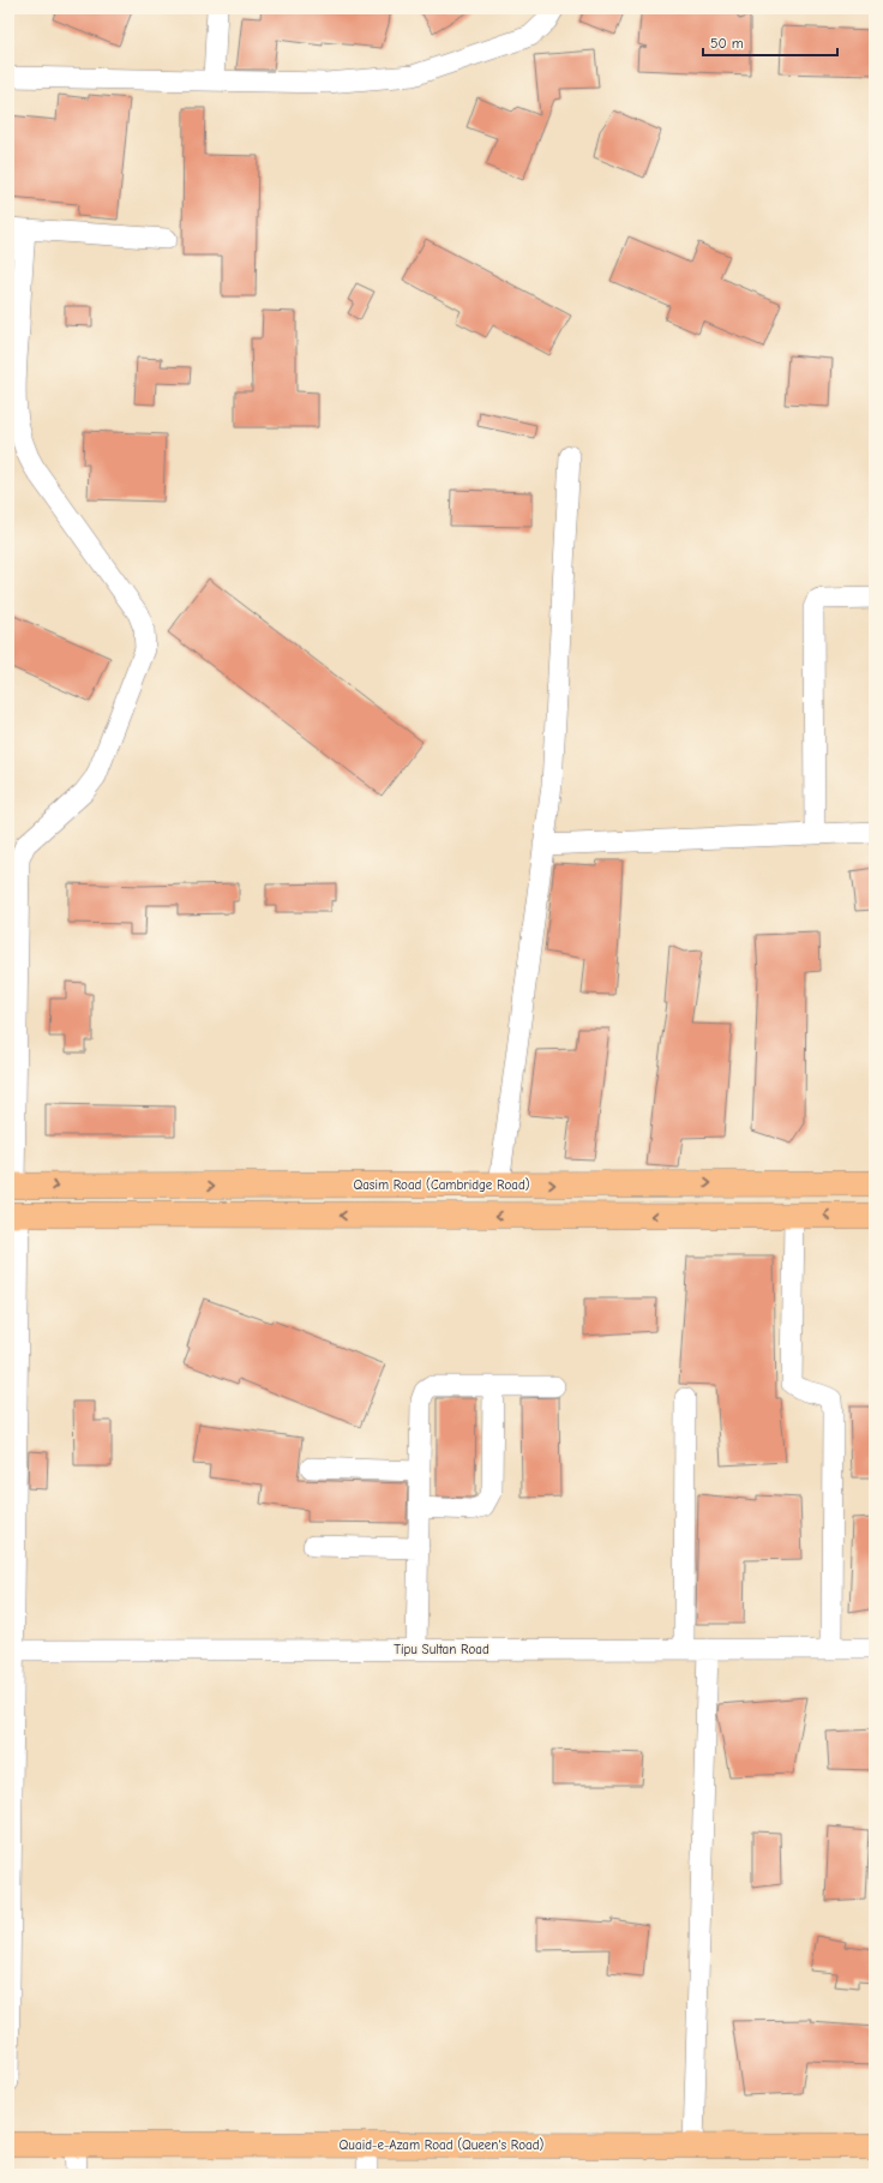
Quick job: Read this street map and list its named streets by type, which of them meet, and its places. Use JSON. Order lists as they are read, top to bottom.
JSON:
{
  "streets": {
    "main road": ["Qasim Road (Cambridge Road)", "Quaid-e-Azam Road (Queen's Road)"],
    "street": ["Tipu Sultan Road"]
  },
  "scale_bar": "50 m"
}
